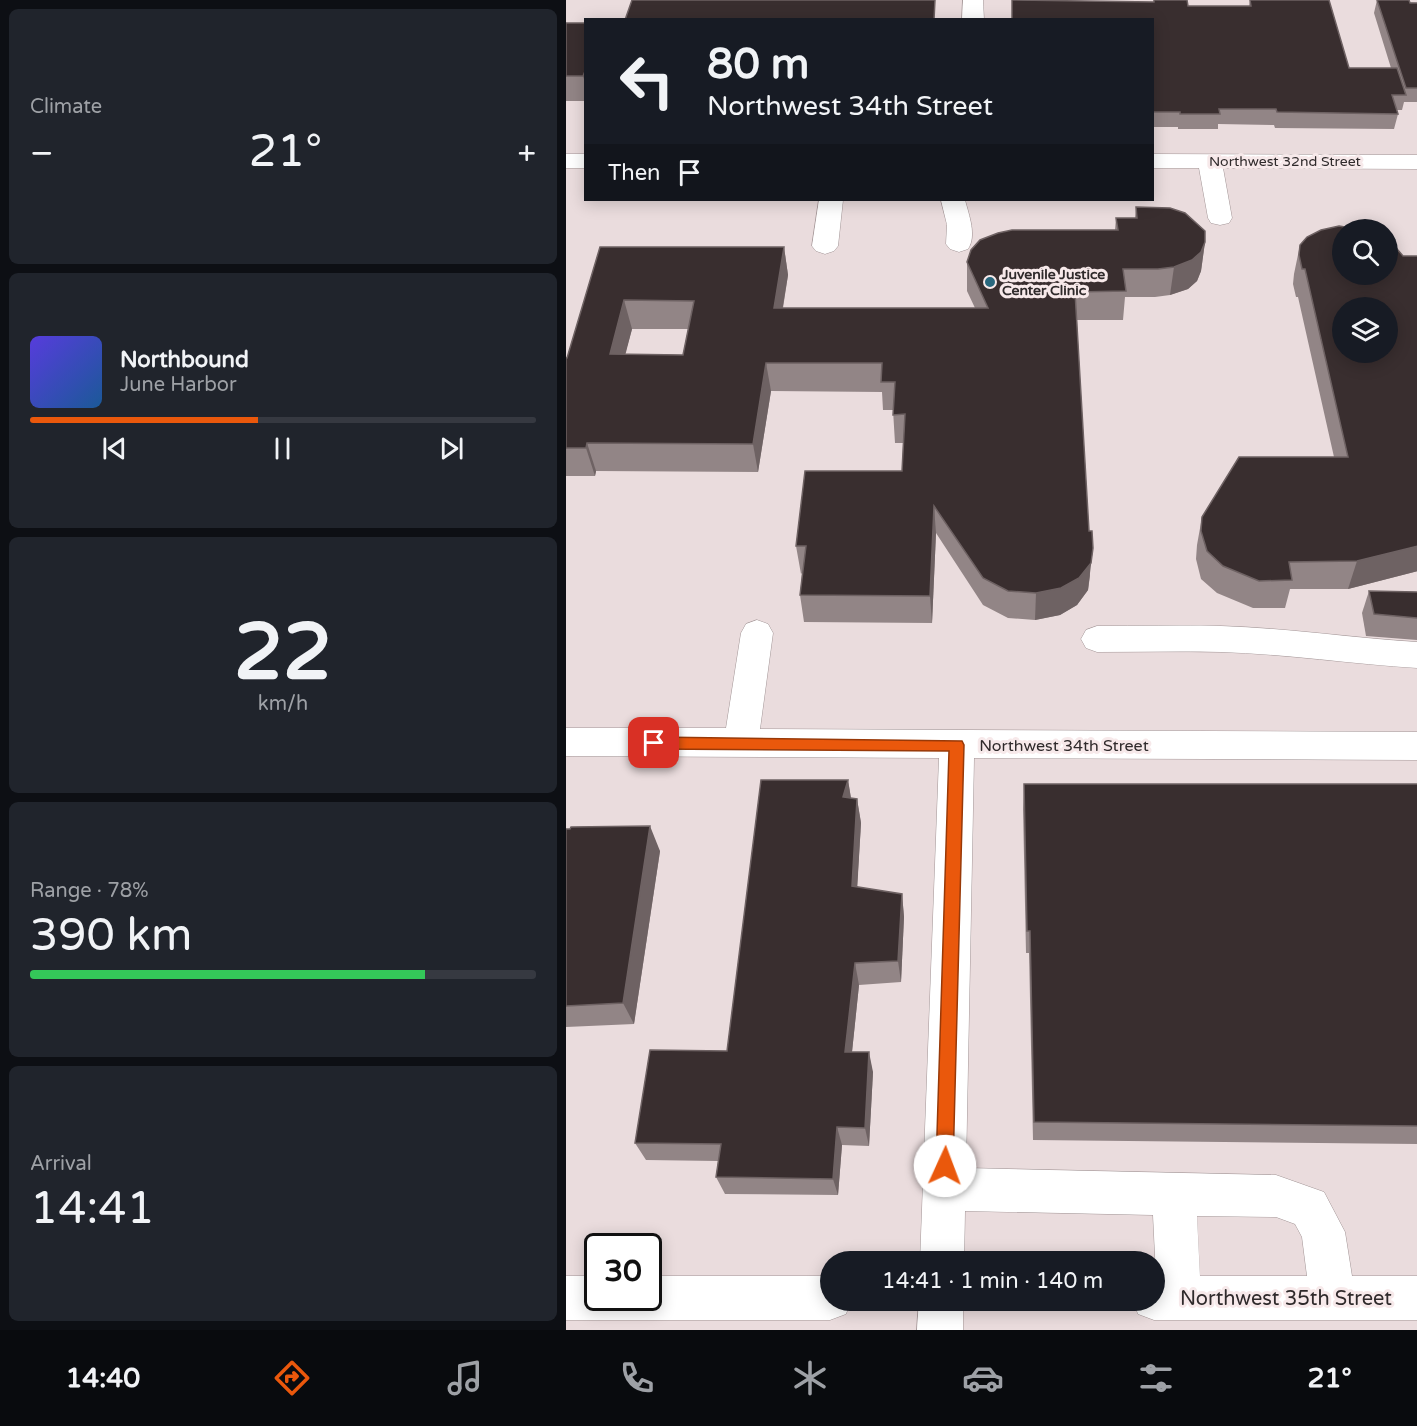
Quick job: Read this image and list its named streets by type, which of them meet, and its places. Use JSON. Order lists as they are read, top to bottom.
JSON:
{
  "streets": {
    "street": ["Northwest 32nd Street", "Northwest 34th Street", "Northwest 35th Street"]
  },
  "places": ["Juvenile Justice Center Clinic"],
  "page": {
    "tile": [
      "Climate",
      ["22", "km/h"],
      ["Range · 78%", "390 km"],
      ["Arrival", "14:41"]
    ],
    "turn": ["80 m", "Northwest 34th Street"],
    "heat": ["−", "21°", "+"],
    "then": "Then",
    "song": ["Northbound", "June Harbor"],
    "limit": "30",
    "trip": "14:41 · 1 min · 140 m",
    "tabs": ["14:40", "21°"]
  }
}
